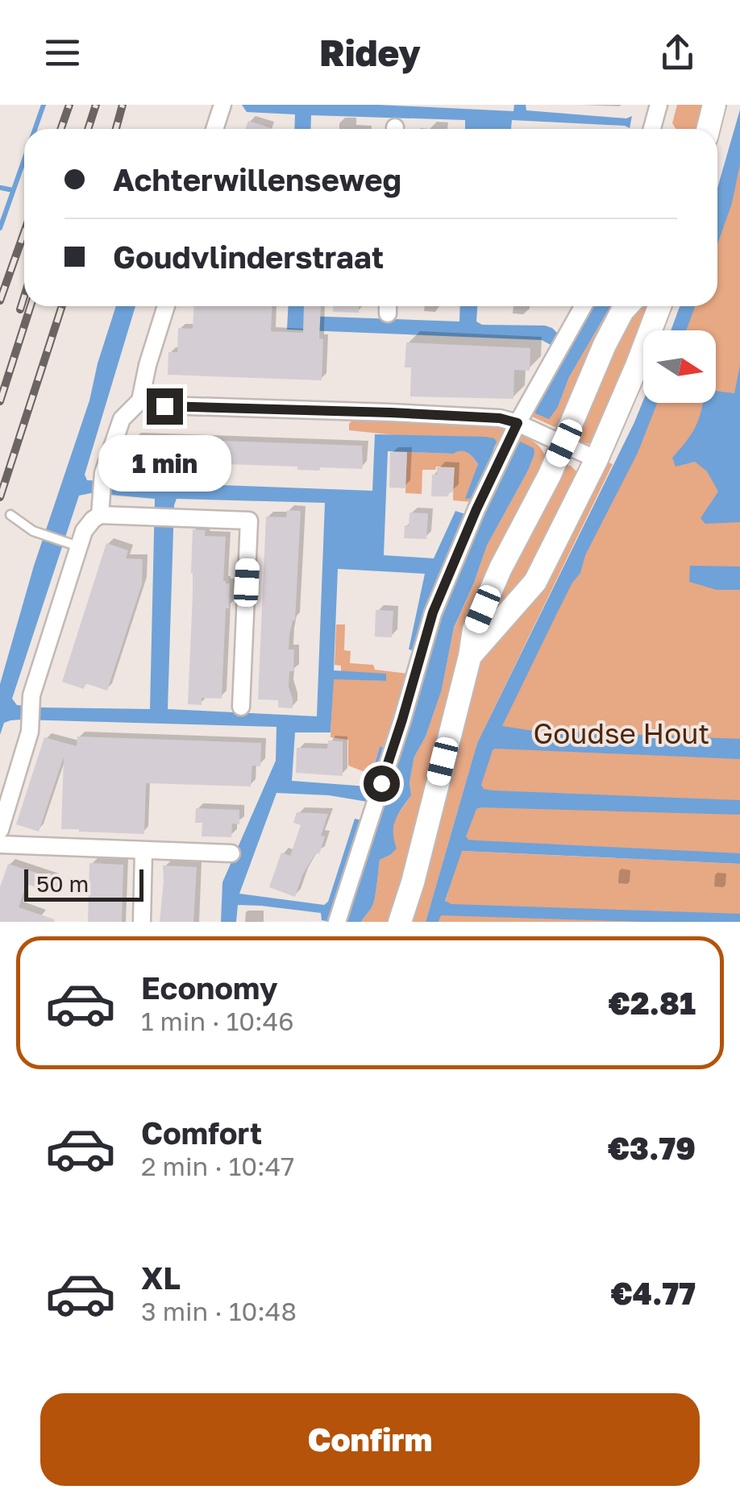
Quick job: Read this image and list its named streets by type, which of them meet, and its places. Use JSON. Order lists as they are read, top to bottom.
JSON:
{
  "parks": ["Goudse Hout"],
  "scale_bar": "50 m",
  "north": "right",
  "page": {
    "header": "Ridey",
    "banner": ["Achterwillenseweg", "Goudvlinderstraat"],
    "bubble": "1 min",
    "scale": "50 m",
    "list": [
      {
        "name": "Economy",
        "note": "1 min · 10:46",
        "value": "€2.81"
      },
      {
        "name": "Comfort",
        "note": "2 min · 10:47",
        "value": "€3.79"
      },
      {
        "name": "XL",
        "note": "3 min · 10:48",
        "value": "€4.77"
      }
    ],
    "buttons": "Confirm"
  }
}
